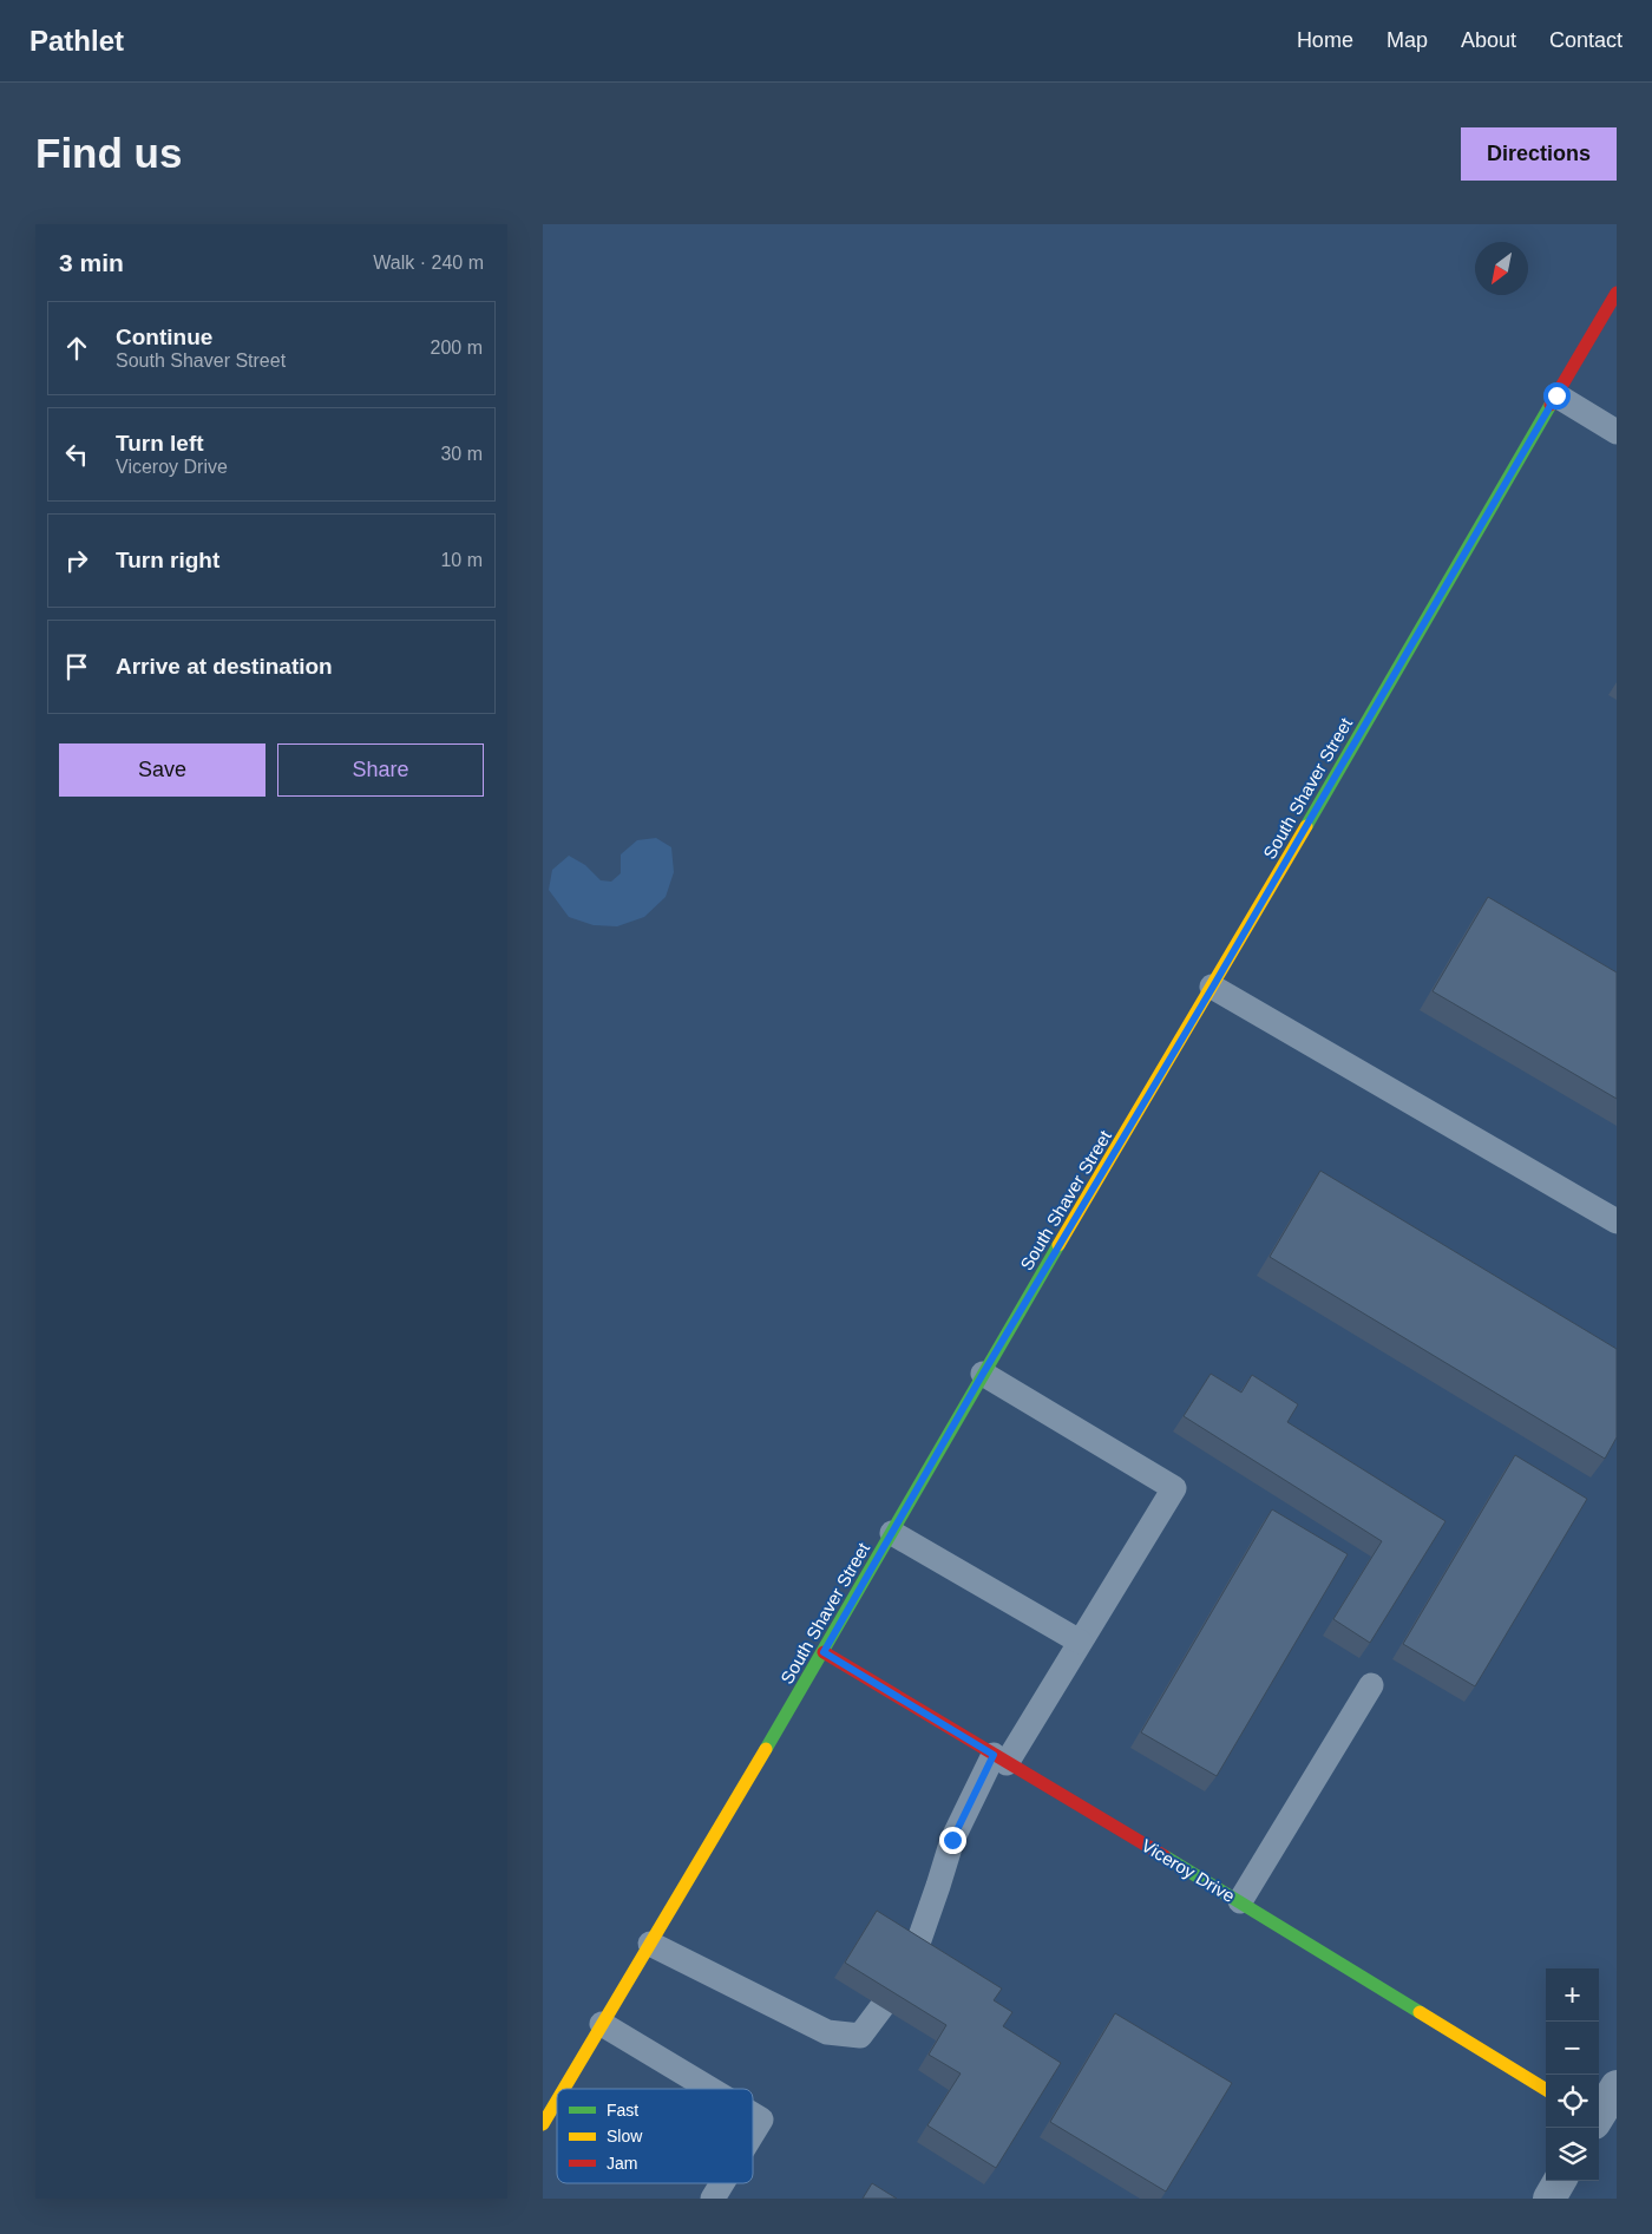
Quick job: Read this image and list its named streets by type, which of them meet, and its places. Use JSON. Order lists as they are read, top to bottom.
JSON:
{
  "streets": {
    "main road": ["South Shaver Street", "Viceroy Drive"]
  },
  "crossings": [
    ["South Shaver Street", "Viceroy Drive"]
  ],
  "legend": ["Fast", "Slow", "Jam"],
  "north": "bottom left",
  "page": {
    "header": "Pathlet",
    "nav": [
      "Home",
      "Map",
      "About",
      "Contact"
    ],
    "buttons": [
      "Directions",
      ["Save", "Share"]
    ],
    "title": "Find us",
    "heading": ["3 min", "Walk · 240 m"],
    "list": [
      ["Continue", "South Shaver Street", "200 m"],
      ["Turn left", "Viceroy Drive", "30 m"],
      ["Turn right", "10 m"],
      "Arrive at destination"
    ],
    "map_buttons": ["+", "−"]
  }
}
